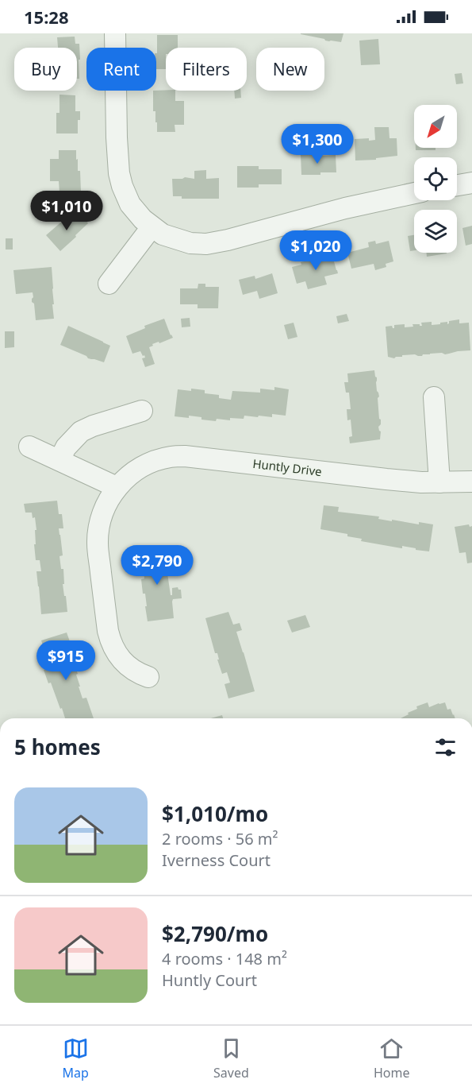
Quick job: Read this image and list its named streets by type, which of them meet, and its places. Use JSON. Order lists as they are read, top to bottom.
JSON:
{
  "streets": {
    "street": ["Huntly Drive"]
  },
  "north": "bottom left",
  "page": {
    "status": "15:28",
    "chip": [
      "Buy",
      "Rent",
      "Filters",
      "New"
    ],
    "price": [
      "$1,300",
      "$1,010",
      "$1,020",
      "$2,790",
      "$915"
    ],
    "heading": "5 homes",
    "list": [
      {
        "name": "$1,010/mo",
        "note": "2 rooms · 56 m² · Iverness Court"
      },
      {
        "name": "$2,790/mo",
        "note": "4 rooms · 148 m² · Huntly Court"
      }
    ],
    "tabs": ["Map", "Saved", "Home"]
  }
}
